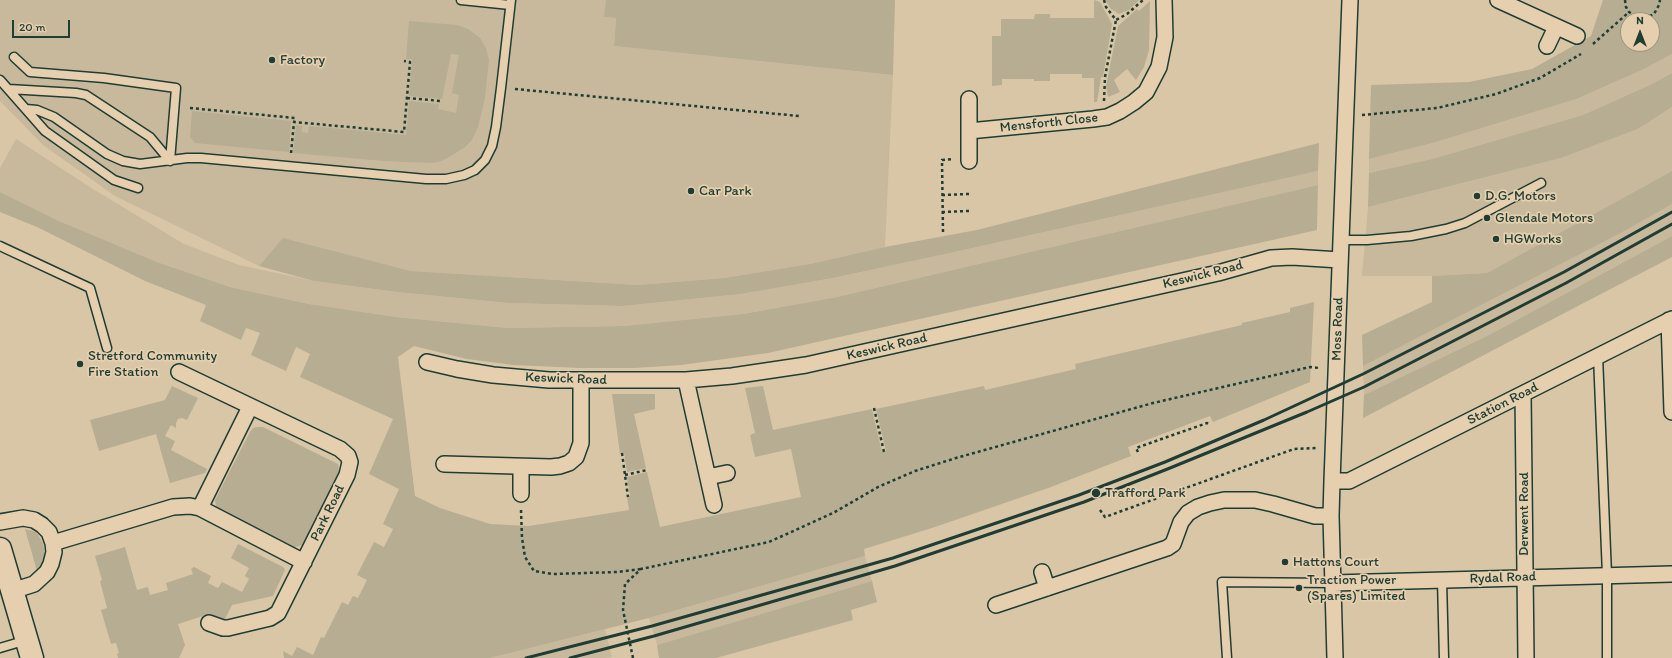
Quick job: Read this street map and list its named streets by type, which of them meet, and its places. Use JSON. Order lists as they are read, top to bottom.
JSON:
{
  "streets": {
    "street": [
      "Mensforth Close",
      "Keswick Road",
      "Moss Road",
      "Station Road",
      "Park Road",
      "Derwent Road",
      "Rydal Road"
    ]
  },
  "crossings": [
    ["Keswick Road", "Moss Road"],
    ["Moss Road", "Station Road"],
    ["Moss Road", "Rydal Road"],
    ["Station Road", "Derwent Road"],
    ["Derwent Road", "Rydal Road"]
  ],
  "places": [
    "Factory",
    "Car Park",
    "D.G. Motors",
    "Glendale Motors",
    "HGWorks",
    "Stretford Community Fire Station",
    "Trafford Park",
    "Hattons Court",
    "Traction Power (Spares) Limited"
  ],
  "scale_bar": "20 m",
  "north": "top"
}
